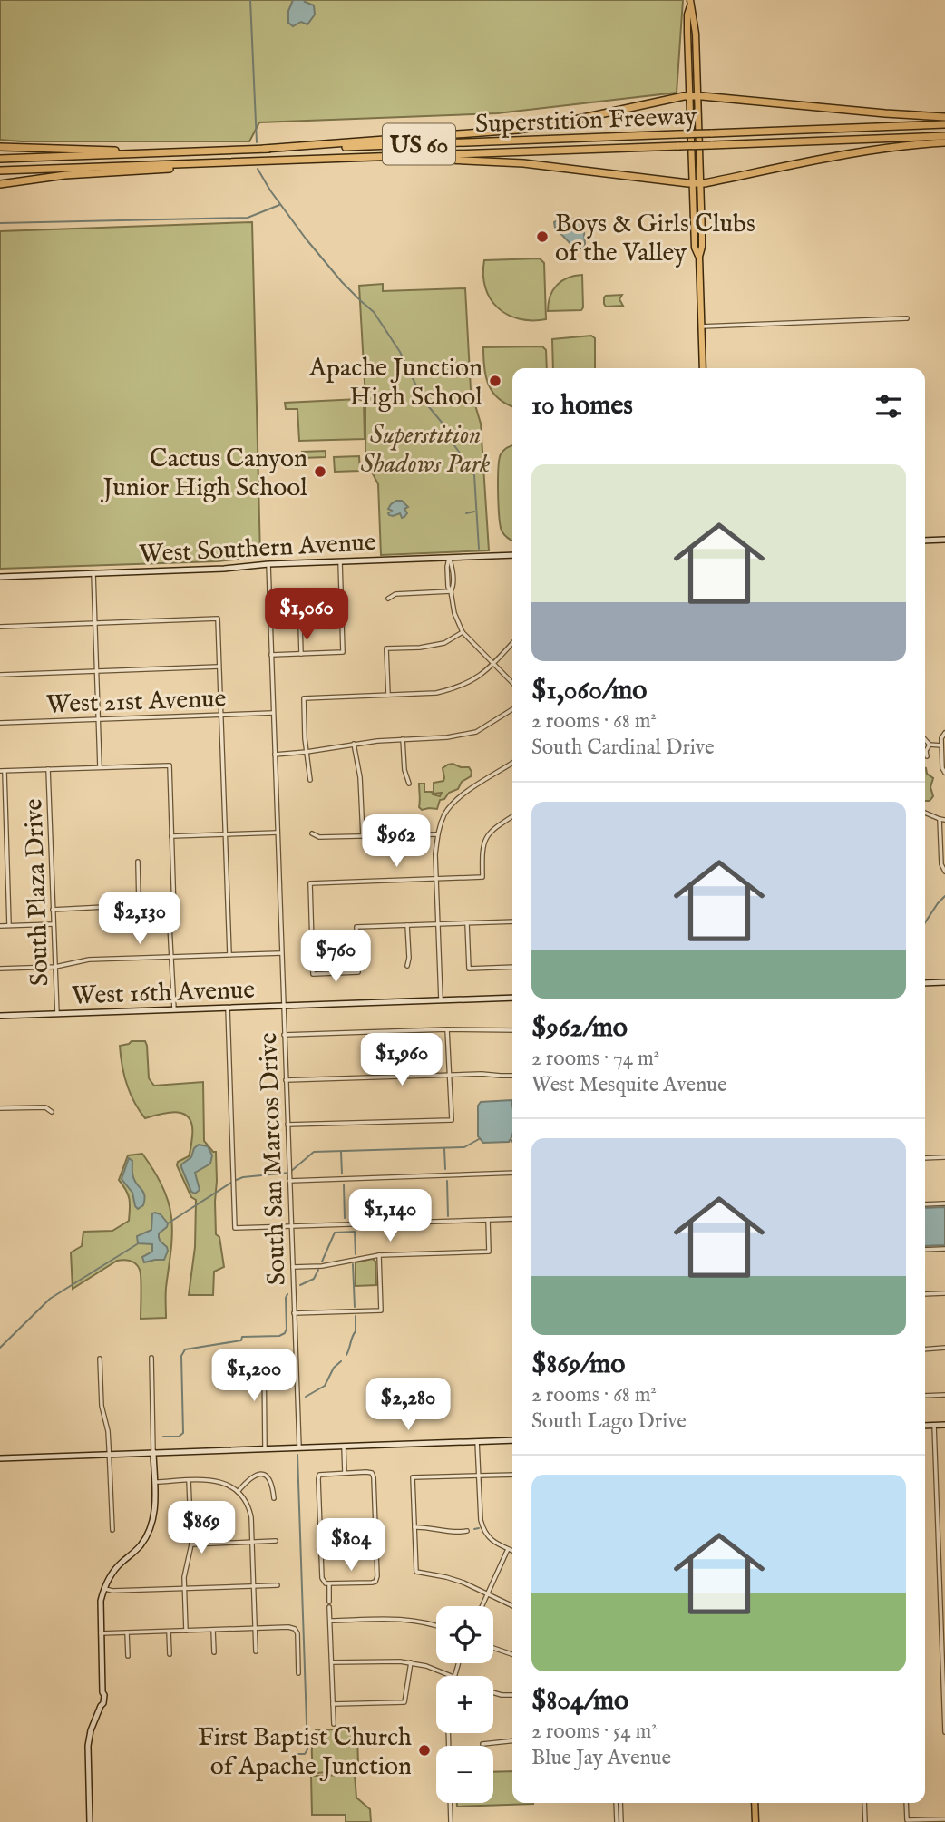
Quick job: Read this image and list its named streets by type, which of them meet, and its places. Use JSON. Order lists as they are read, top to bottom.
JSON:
{
  "streets": {
    "highway": ["Superstition Freeway", "US 60"],
    "main road": ["West Southern Avenue", "West 16th Avenue"],
    "street": ["West 21st Avenue", "South Plaza Drive", "South San Marcos Drive"]
  },
  "crossings": [
    ["West Southern Avenue", "South San Marcos Drive"],
    ["West 21st Avenue", "South San Marcos Drive"],
    ["South Plaza Drive", "West 16th Avenue"],
    ["West 16th Avenue", "South San Marcos Drive"]
  ],
  "parks": ["Superstition Shadows Park"],
  "places": [
    "Boys & Girls Clubs of the Valley",
    "Apache Junction High School",
    "Cactus Canyon Junior High School",
    "First Baptist Church of Apache Junction"
  ],
  "page": {
    "heading": "10 homes",
    "list": [
      {
        "name": "$1,060/mo",
        "note": "2 rooms · 68 m² · South Cardinal Drive"
      },
      {
        "name": "$962/mo",
        "note": "2 rooms · 74 m² · West Mesquite Avenue"
      },
      {
        "name": "$869/mo",
        "note": "2 rooms · 68 m² · South Lago Drive"
      },
      {
        "name": "$804/mo",
        "note": "2 rooms · 54 m² · Blue Jay Avenue"
      }
    ],
    "price": [
      "$1,060",
      "$962",
      "$2,130",
      "$760",
      "$1,960",
      "$1,140",
      "$1,200",
      "$2,280",
      "$869",
      "$804"
    ],
    "map_buttons": ["+", "−"]
  }
}
